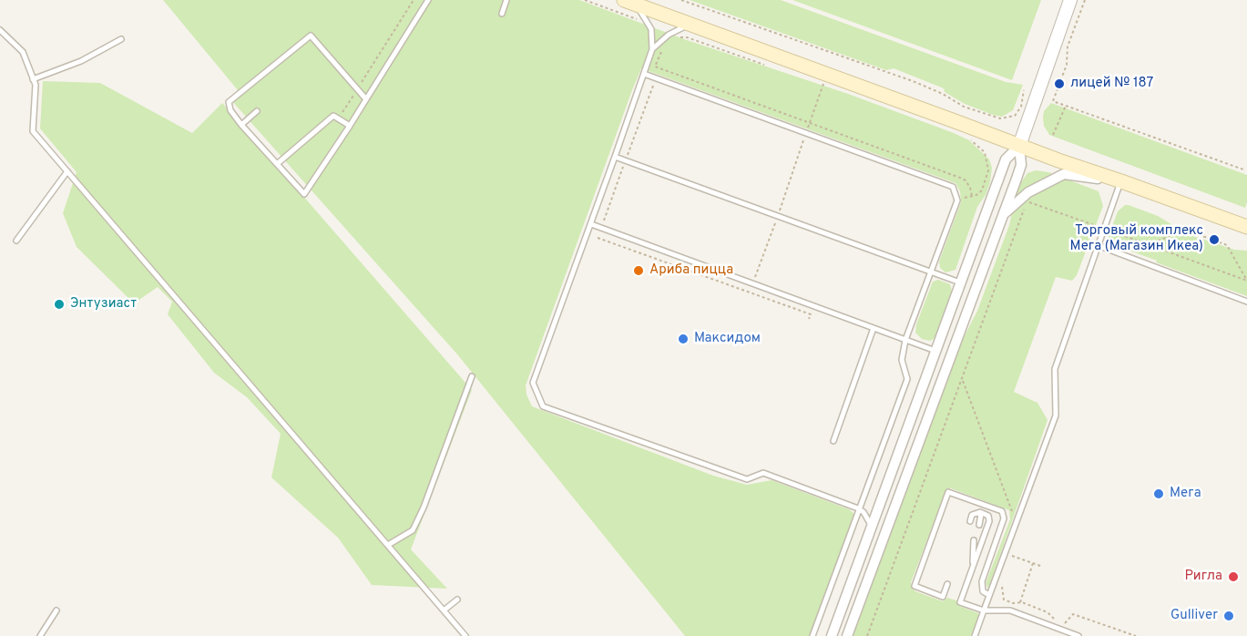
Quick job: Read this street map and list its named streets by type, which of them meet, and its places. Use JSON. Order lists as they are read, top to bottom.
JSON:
{
  "places": [
    "лицей № 187",
    "Торговый комплекс Мега (Магазин Икеа)",
    "Ариба пицца",
    "Энтузиаст",
    "Максидом",
    "Мега",
    "Ригла",
    "Gulliver"
  ]
}
